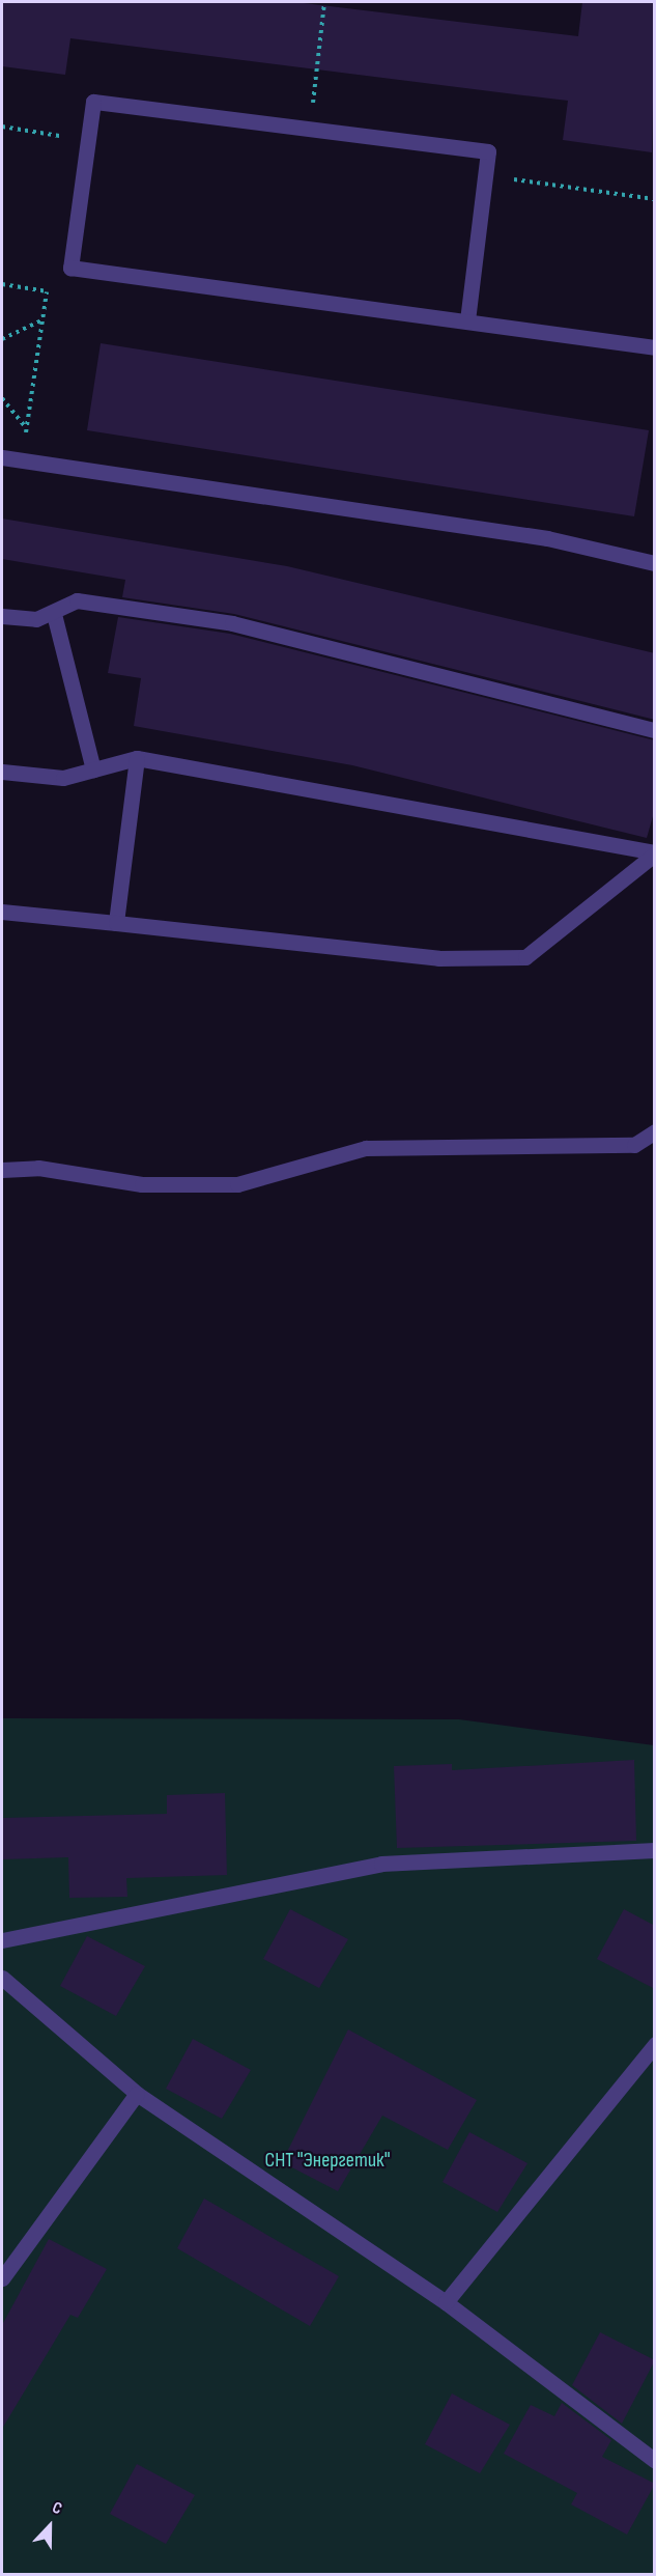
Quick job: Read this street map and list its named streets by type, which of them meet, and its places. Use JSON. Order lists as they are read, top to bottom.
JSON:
{
  "parks": ["СНТ \"Энергетик\""],
  "north": "top"
}
